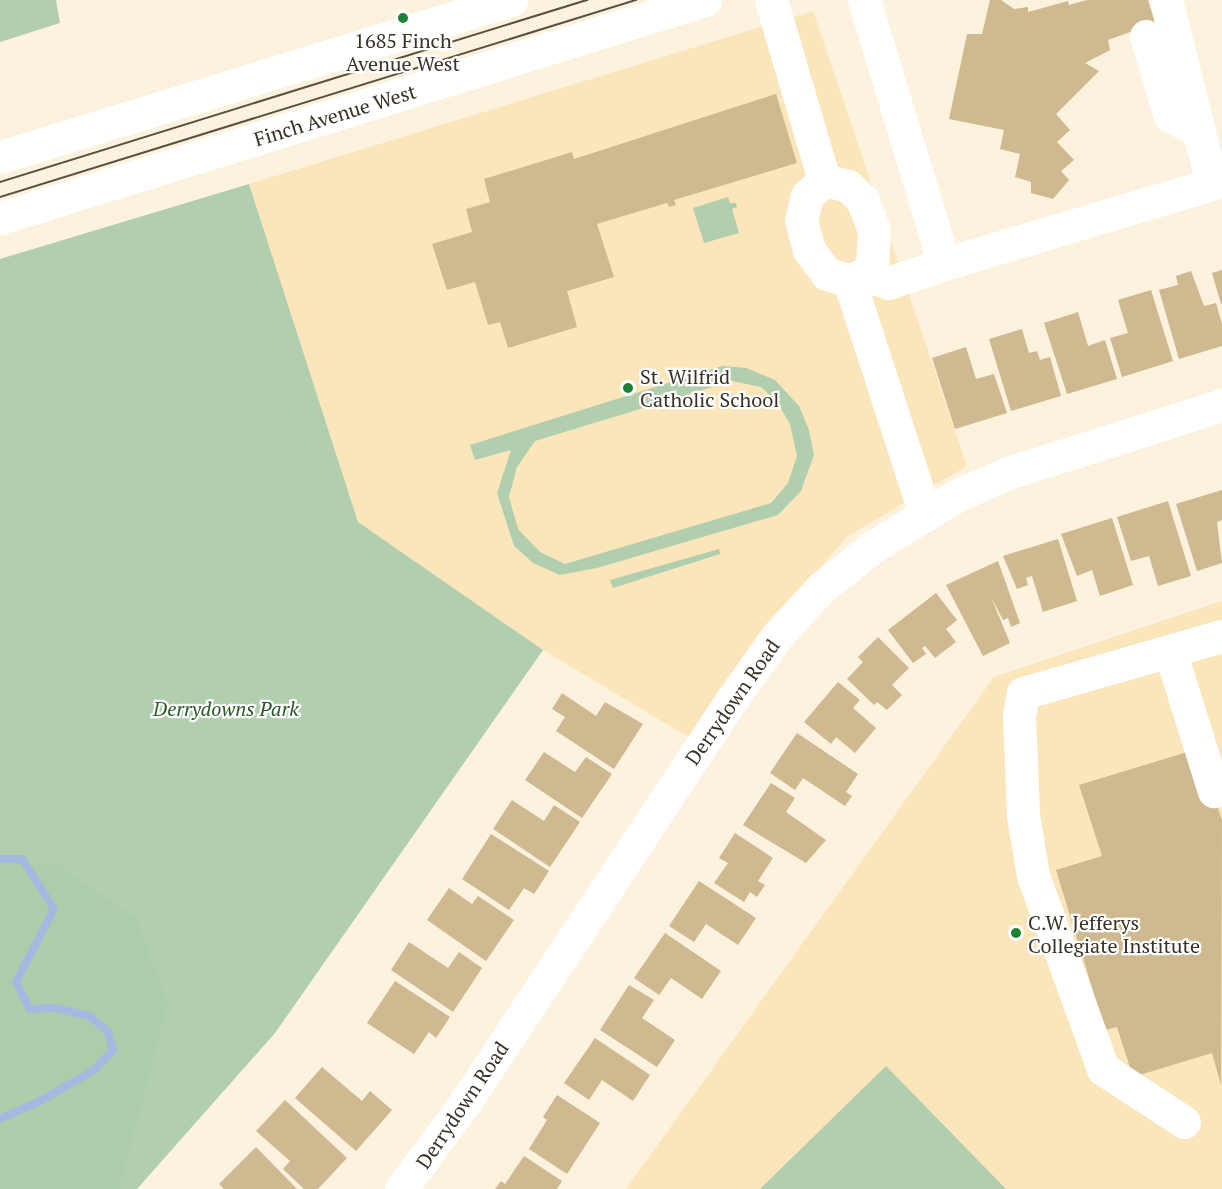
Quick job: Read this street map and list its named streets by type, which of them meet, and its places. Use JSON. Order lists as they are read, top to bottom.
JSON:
{
  "streets": {
    "main road": ["Finch Avenue West", "Derrydown Road"]
  },
  "parks": ["Derrydowns Park"],
  "places": ["1685 Finch Avenue West", "St. Wilfrid Catholic School", "C.W. Jefferys Collegiate Institute"]
}
